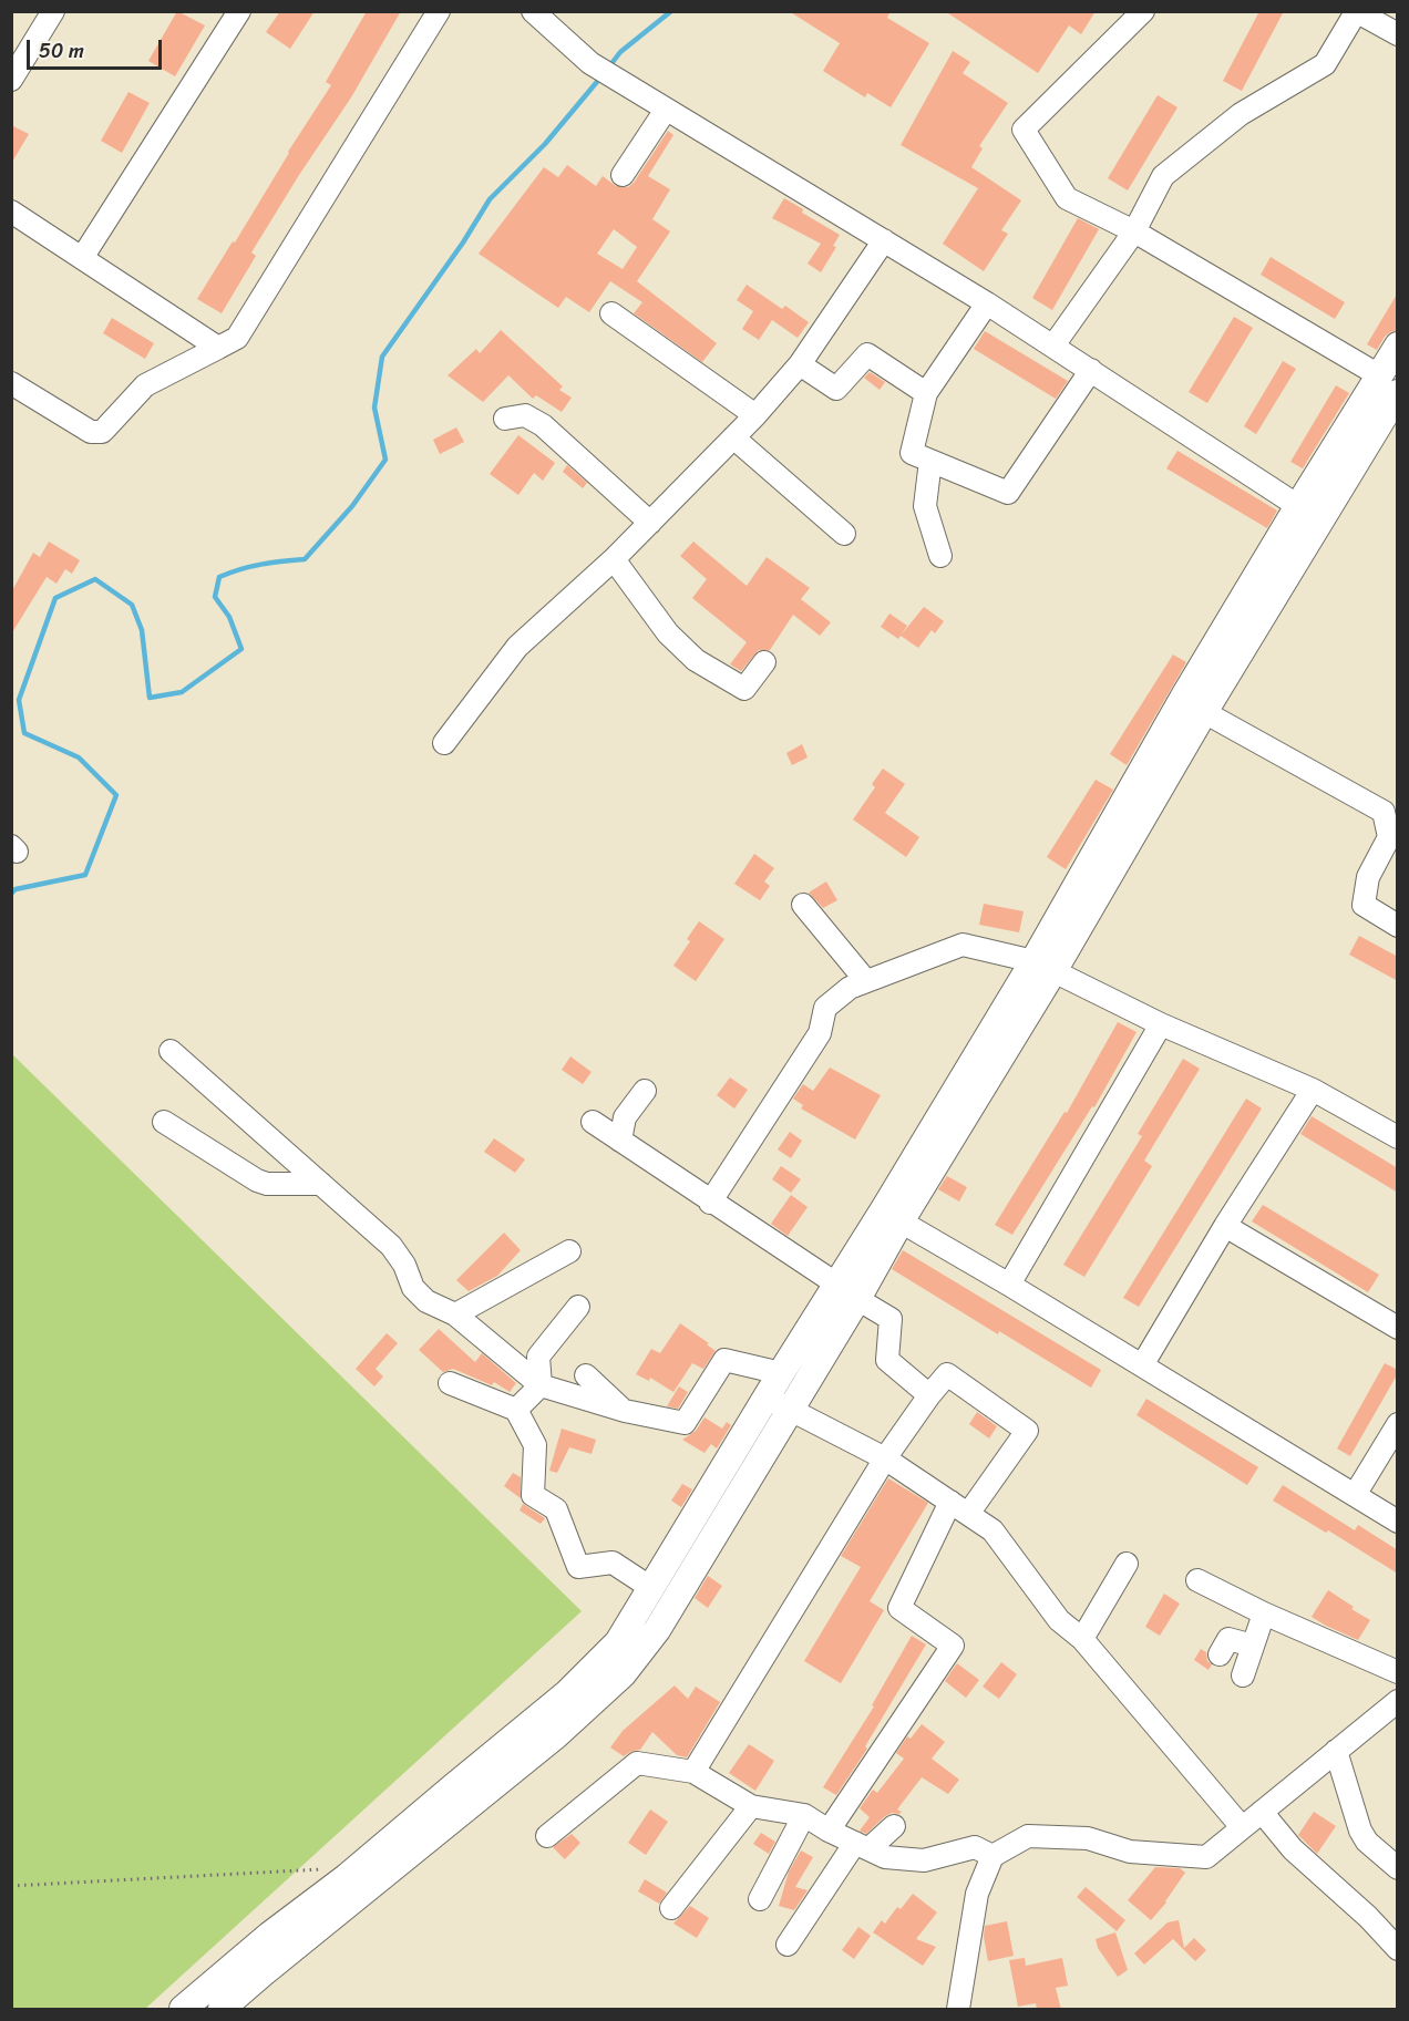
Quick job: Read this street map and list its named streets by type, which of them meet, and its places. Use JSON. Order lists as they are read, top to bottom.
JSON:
{
  "scale_bar": "50 m"
}
